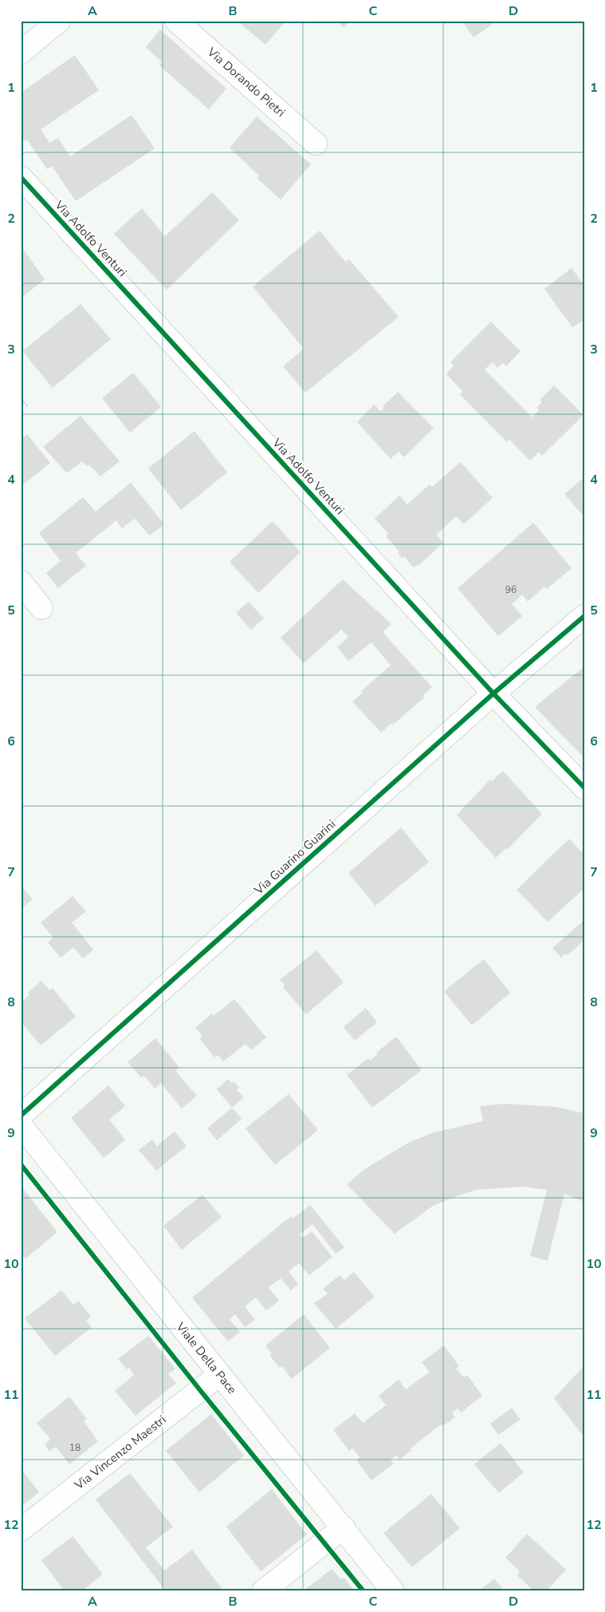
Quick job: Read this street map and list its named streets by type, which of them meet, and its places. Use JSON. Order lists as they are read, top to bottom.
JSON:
{
  "streets": {
    "street": [
      "Via Dorando Pietri",
      "Via Adolfo Venturi",
      "Via Guarino Guarini",
      "Viale Della Pace",
      "Via Vincenzo Maestri"
    ]
  },
  "crossings": [
    ["Via Adolfo Venturi", "Via Guarino Guarini"],
    ["Viale Della Pace", "Via Vincenzo Maestri"]
  ],
  "house_numbers": ["96", "18"],
  "grid": {
    "columns": [
      "A",
      "B",
      "C",
      "D"
    ],
    "rows": [
      "1",
      "2",
      "3",
      "4",
      "5",
      "6",
      "7",
      "8",
      "9",
      "10",
      "11",
      "12"
    ]
  }
}
